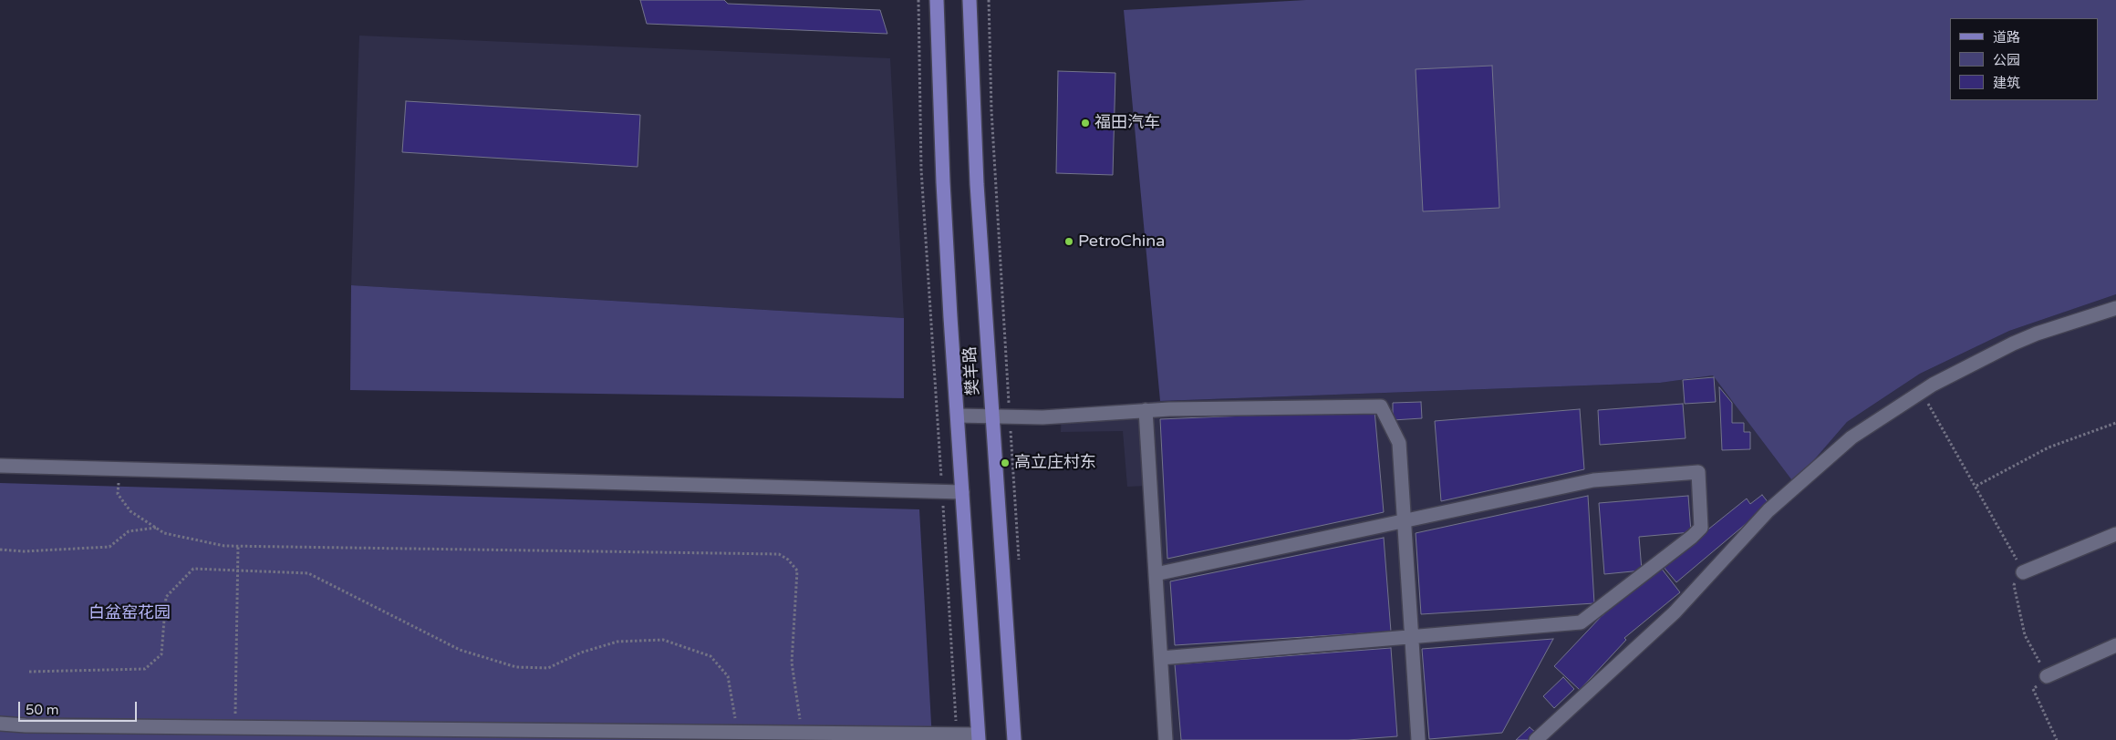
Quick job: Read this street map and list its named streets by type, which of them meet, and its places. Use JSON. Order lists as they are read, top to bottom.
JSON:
{
  "streets": {
    "main road": ["樊羊路"]
  },
  "parks": ["白盆窑花园"],
  "places": ["福田汽车", "PetroChina", "高立庄村东"],
  "legend": ["道路", "公园", "建筑"],
  "scale_bar": "50 m"
}
